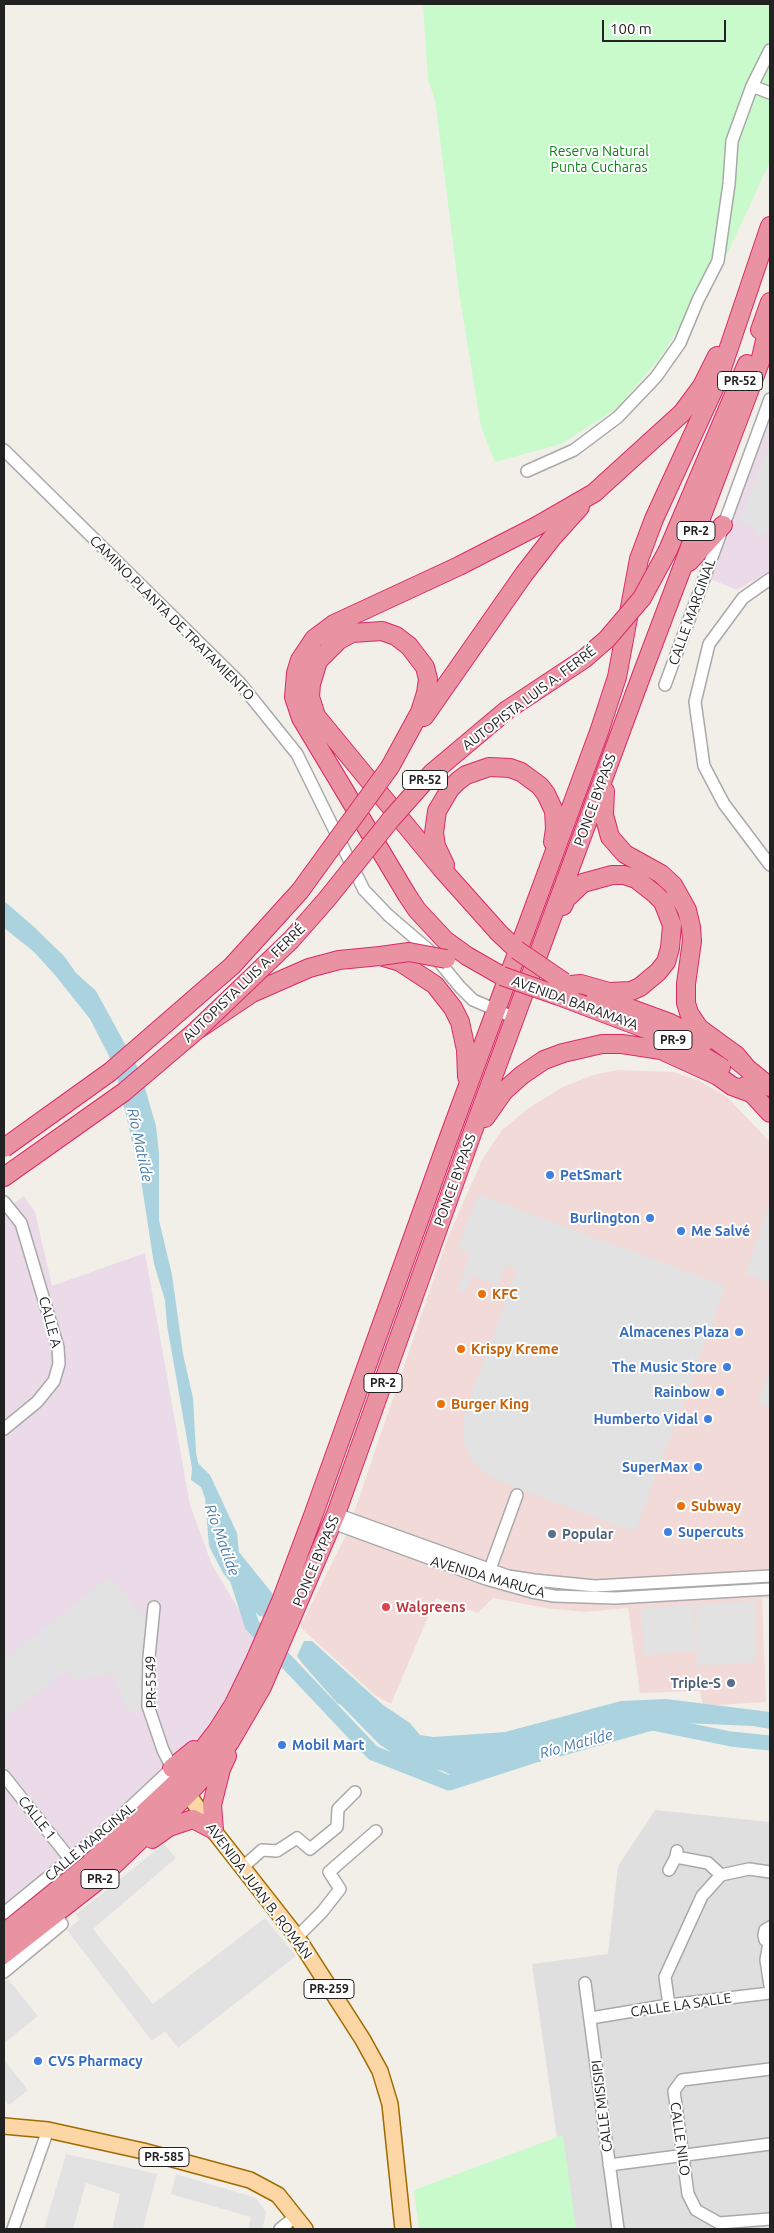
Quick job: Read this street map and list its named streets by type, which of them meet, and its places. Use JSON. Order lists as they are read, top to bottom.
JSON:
{
  "streets": {
    "highway": [
      "PR-52",
      "PR-2",
      "AUTOPISTA LUIS A. FERRÉ",
      "PONCE BYPASS",
      "AVENIDA BARAMAYA",
      "PR-9"
    ],
    "main road": ["AVENIDA JUAN B. ROMÁN", "PR-259", "PR-585"],
    "street": [
      "CALLE MARGINAL",
      "CAMINO PLANTA DE TRATAMIENTO",
      "CALLE A",
      "AVENIDA MARUCA",
      "PR-5549",
      "CALLE 1",
      "CALLE LA SALLE",
      "CALLE MISISIPI",
      "CALLE NILO"
    ]
  },
  "crossings": [
    ["PR-2", "PONCE BYPASS"],
    ["CALLE MARGINAL", "PONCE BYPASS"],
    ["CALLE MARGINAL", "PR-5549"],
    ["CALLE MARGINAL", "CALLE 1"],
    ["CALLE MARGINAL", "AVENIDA JUAN B. ROMÁN"],
    ["CAMINO PLANTA DE TRATAMIENTO", "PONCE BYPASS"],
    ["PONCE BYPASS", "AVENIDA MARUCA"],
    ["PONCE BYPASS", "PR-5549"],
    ["PONCE BYPASS", "AVENIDA JUAN B. ROMÁN"],
    ["PR-5549", "AVENIDA JUAN B. ROMÁN"],
    ["CALLE LA SALLE", "CALLE MISISIPI"]
  ],
  "water": ["Río Matilde"],
  "parks": ["Reserva Natural Punta Cucharas"],
  "places": [
    "PetSmart",
    "Burlington",
    "Me Salvé",
    "KFC",
    "Almacenes Plaza",
    "Krispy Kreme",
    "The Music Store",
    "Rainbow",
    "Burger King",
    "Humberto Vidal",
    "SuperMax",
    "Subway",
    "Supercuts",
    "Popular",
    "Walgreens",
    "Triple-S",
    "Mobil Mart",
    "CVS Pharmacy"
  ],
  "scale_bar": "100 m"
}
